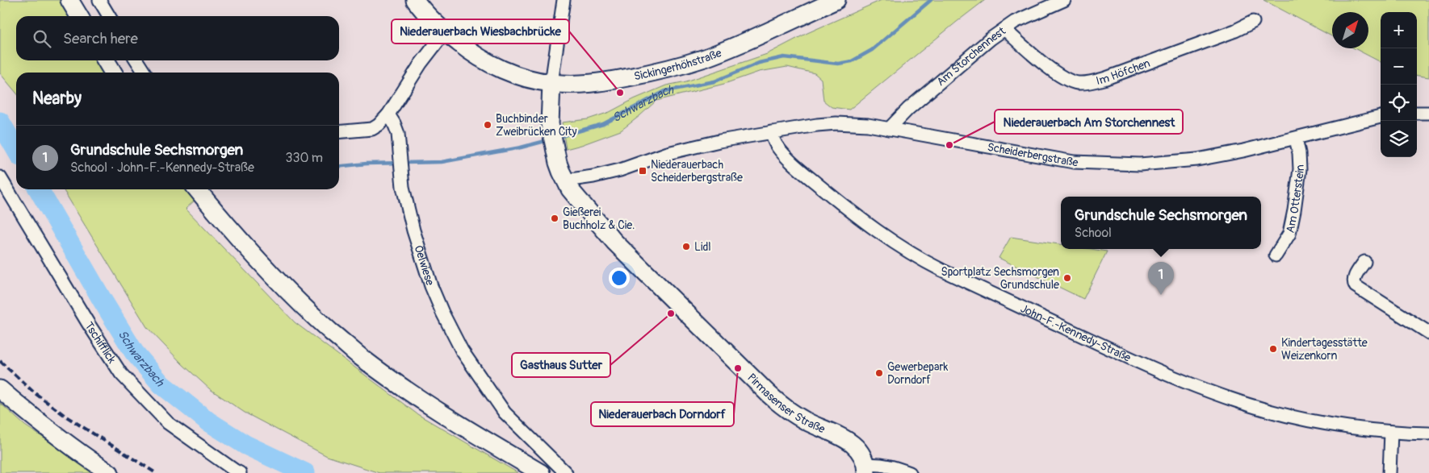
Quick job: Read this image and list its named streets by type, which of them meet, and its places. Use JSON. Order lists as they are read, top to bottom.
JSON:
{
  "streets": {
    "main road": ["Sickingerhöhstraße", "Pirmasenser Straße"],
    "street": [
      "Am Storchennest",
      "Im Höfchen",
      "Scheiderbergstraße",
      "Am Otterstein",
      "Oelwiese",
      "John-F.-Kennedy-Straße",
      "Tschifflick"
    ]
  },
  "crossings": [
    ["Am Storchennest", "Im Höfchen"],
    ["Am Storchennest", "Scheiderbergstraße"],
    ["Sickingerhöhstraße", "Pirmasenser Straße"],
    ["Scheiderbergstraße", "Am Otterstein"],
    ["Scheiderbergstraße", "John-F.-Kennedy-Straße"],
    ["Scheiderbergstraße", "Pirmasenser Straße"]
  ],
  "water": ["Schwarzbach"],
  "places": {
    "other": [
      "Niederauerbach Wiesbachbrücke",
      "Buchbinder Zweibrücken City",
      "Niederauerbach Am Storchennest",
      "Gießerei Buchholz & Cie.",
      "Lidl",
      "Sportplatz Sechsmorgen Grundschule",
      "Gasthaus Sutter",
      "Kindertagesstätte Weizenkorn",
      "Niederauerbach Dorndorf",
      "Gewerbepark Dorndorf"
    ],
    "transit": ["Niederauerbach Scheiderbergstraße"]
  },
  "north": "top right",
  "page": {
    "map_buttons": ["+", "−"],
    "search": "Search here",
    "heading": "Nearby",
    "list": [
      {
        "mark": "1",
        "name": "Grundschule Sechsmorgen",
        "note": "School · John-F.-Kennedy-Straße",
        "value": "330 m"
      }
    ],
    "popup": ["Grundschule Sechsmorgen", "School"],
    "pins": "1"
  }
}
